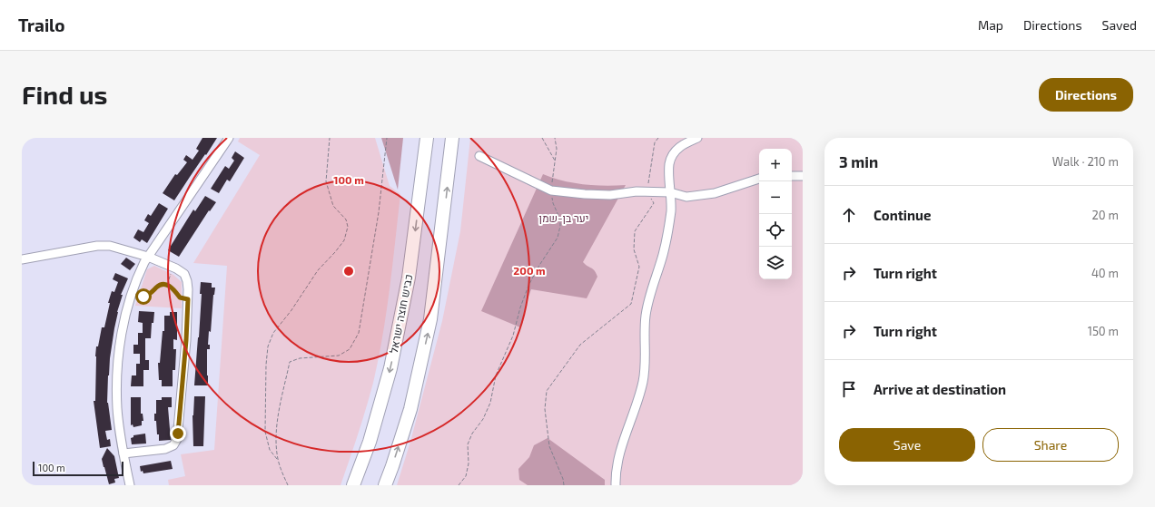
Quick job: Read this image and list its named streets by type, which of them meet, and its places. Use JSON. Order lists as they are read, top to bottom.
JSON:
{
  "streets": {
    "highway": ["כביש חוצה ישראל"]
  },
  "parks": ["יער בן-שמן"],
  "scale_bar": "100 m",
  "page": {
    "header": "Trailo",
    "nav": ["Map", "Directions", "Saved"],
    "buttons": [
      "Directions",
      ["Save", "Share"]
    ],
    "title": "Find us",
    "heading": ["3 min", "Walk · 210 m"],
    "map_buttons": ["+", "−"],
    "list": [
      ["Continue", "20 m"],
      ["Turn right", "40 m"],
      ["Turn right", "150 m"],
      "Arrive at destination"
    ],
    "scale": "100 m"
  },
  "rings": ["100 m", "200 m"]
}
